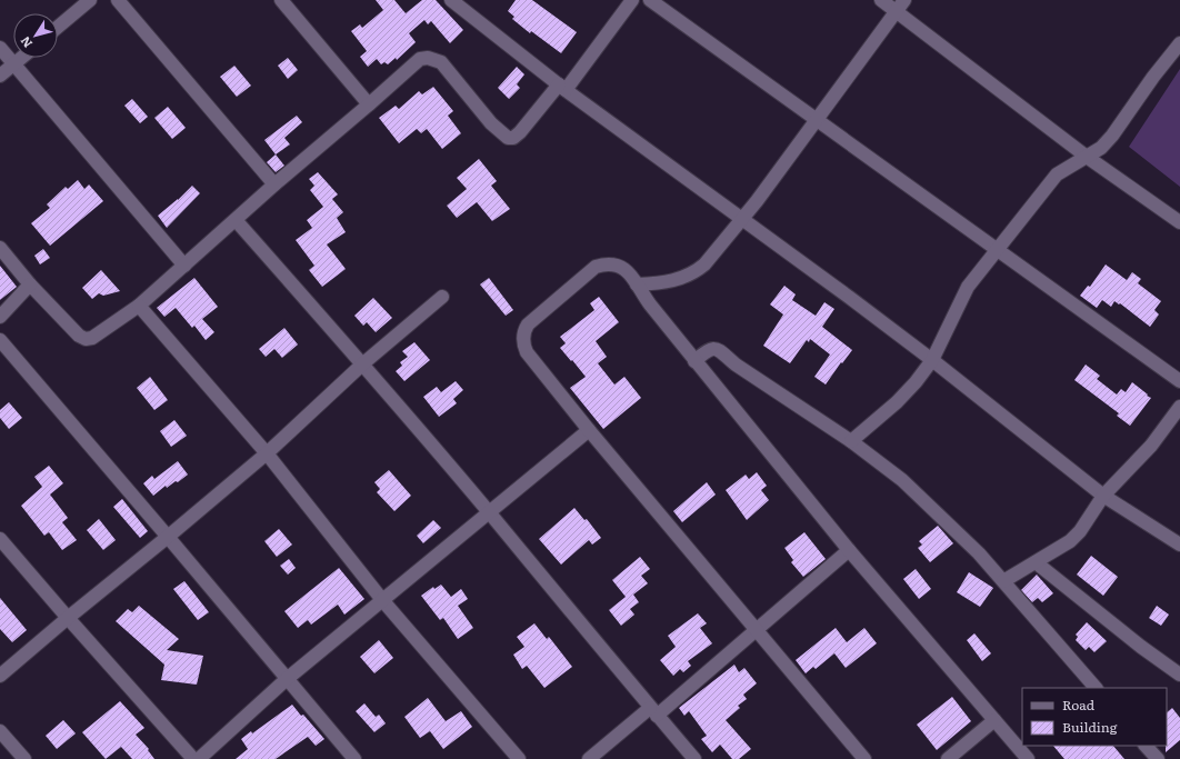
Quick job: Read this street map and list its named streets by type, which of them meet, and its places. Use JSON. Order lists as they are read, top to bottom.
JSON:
{
  "legend": ["Road", "Building"],
  "north": "bottom left"
}
